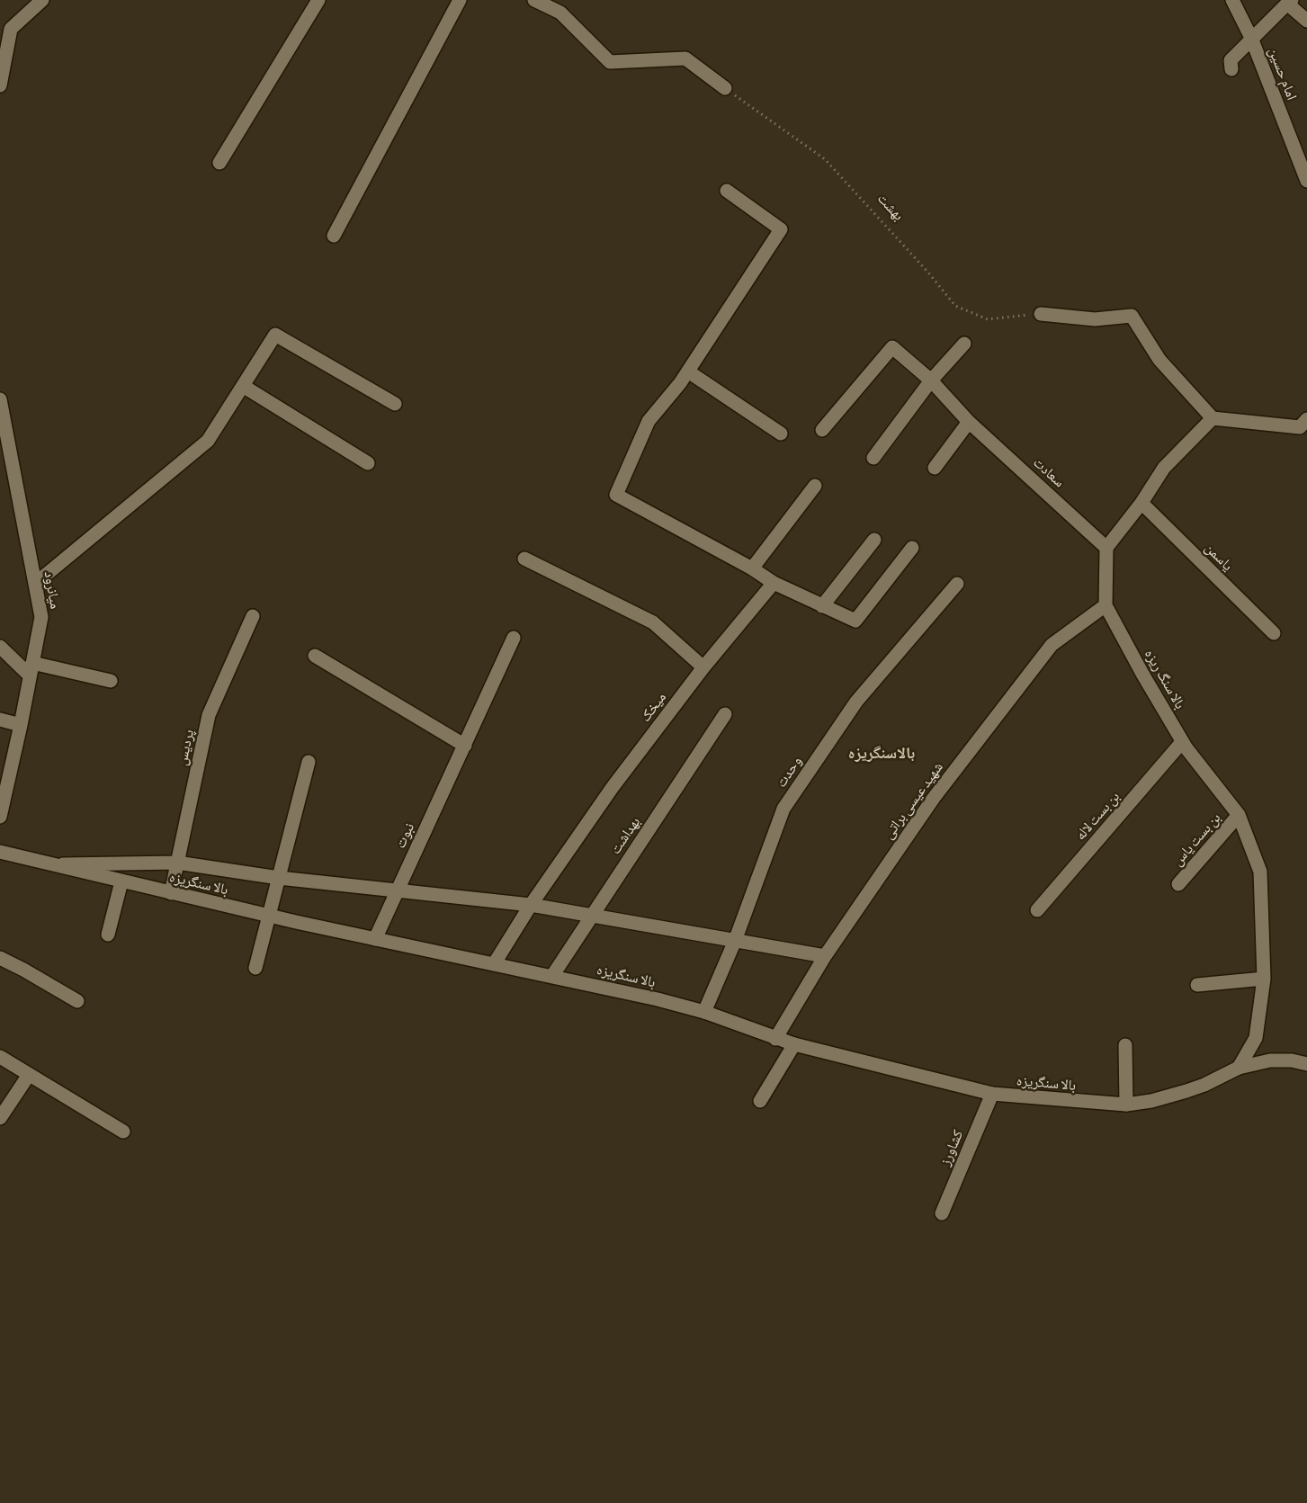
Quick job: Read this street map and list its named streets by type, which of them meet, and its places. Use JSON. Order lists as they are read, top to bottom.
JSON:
{
  "streets": {
    "street": [
      "امام حسین",
      "سعادت",
      "یاسمن",
      "میانرود",
      "بالا سنگ ریزه",
      "میخک",
      "پردیس",
      "وحدت",
      "شهید عیسی براتی",
      "بن بست لاله",
      "نبوت",
      "بهداشت",
      "بن بست یاس",
      "بالا سنگریزه",
      "کشاورز"
    ],
    "path": ["بهشت"]
  },
  "crossings": [
    ["سعادت", "بالا سنگ ریزه"],
    ["بالا سنگ ریزه", "شهید عیسی براتی"],
    ["بالا سنگ ریزه", "بن بست لاله"],
    ["بالا سنگ ریزه", "بن بست یاس"],
    ["بالا سنگ ریزه", "بالا سنگریزه"],
    ["میخک", "بالا سنگریزه"],
    ["پردیس", "بالا سنگریزه"],
    ["وحدت", "بالا سنگریزه"],
    ["شهید عیسی براتی", "بالا سنگریزه"],
    ["نبوت", "بالا سنگریزه"],
    ["بهداشت", "بالا سنگریزه"],
    ["بالا سنگریزه", "کشاورز"]
  ],
  "districts": ["بالاسنگریزه"]
}
